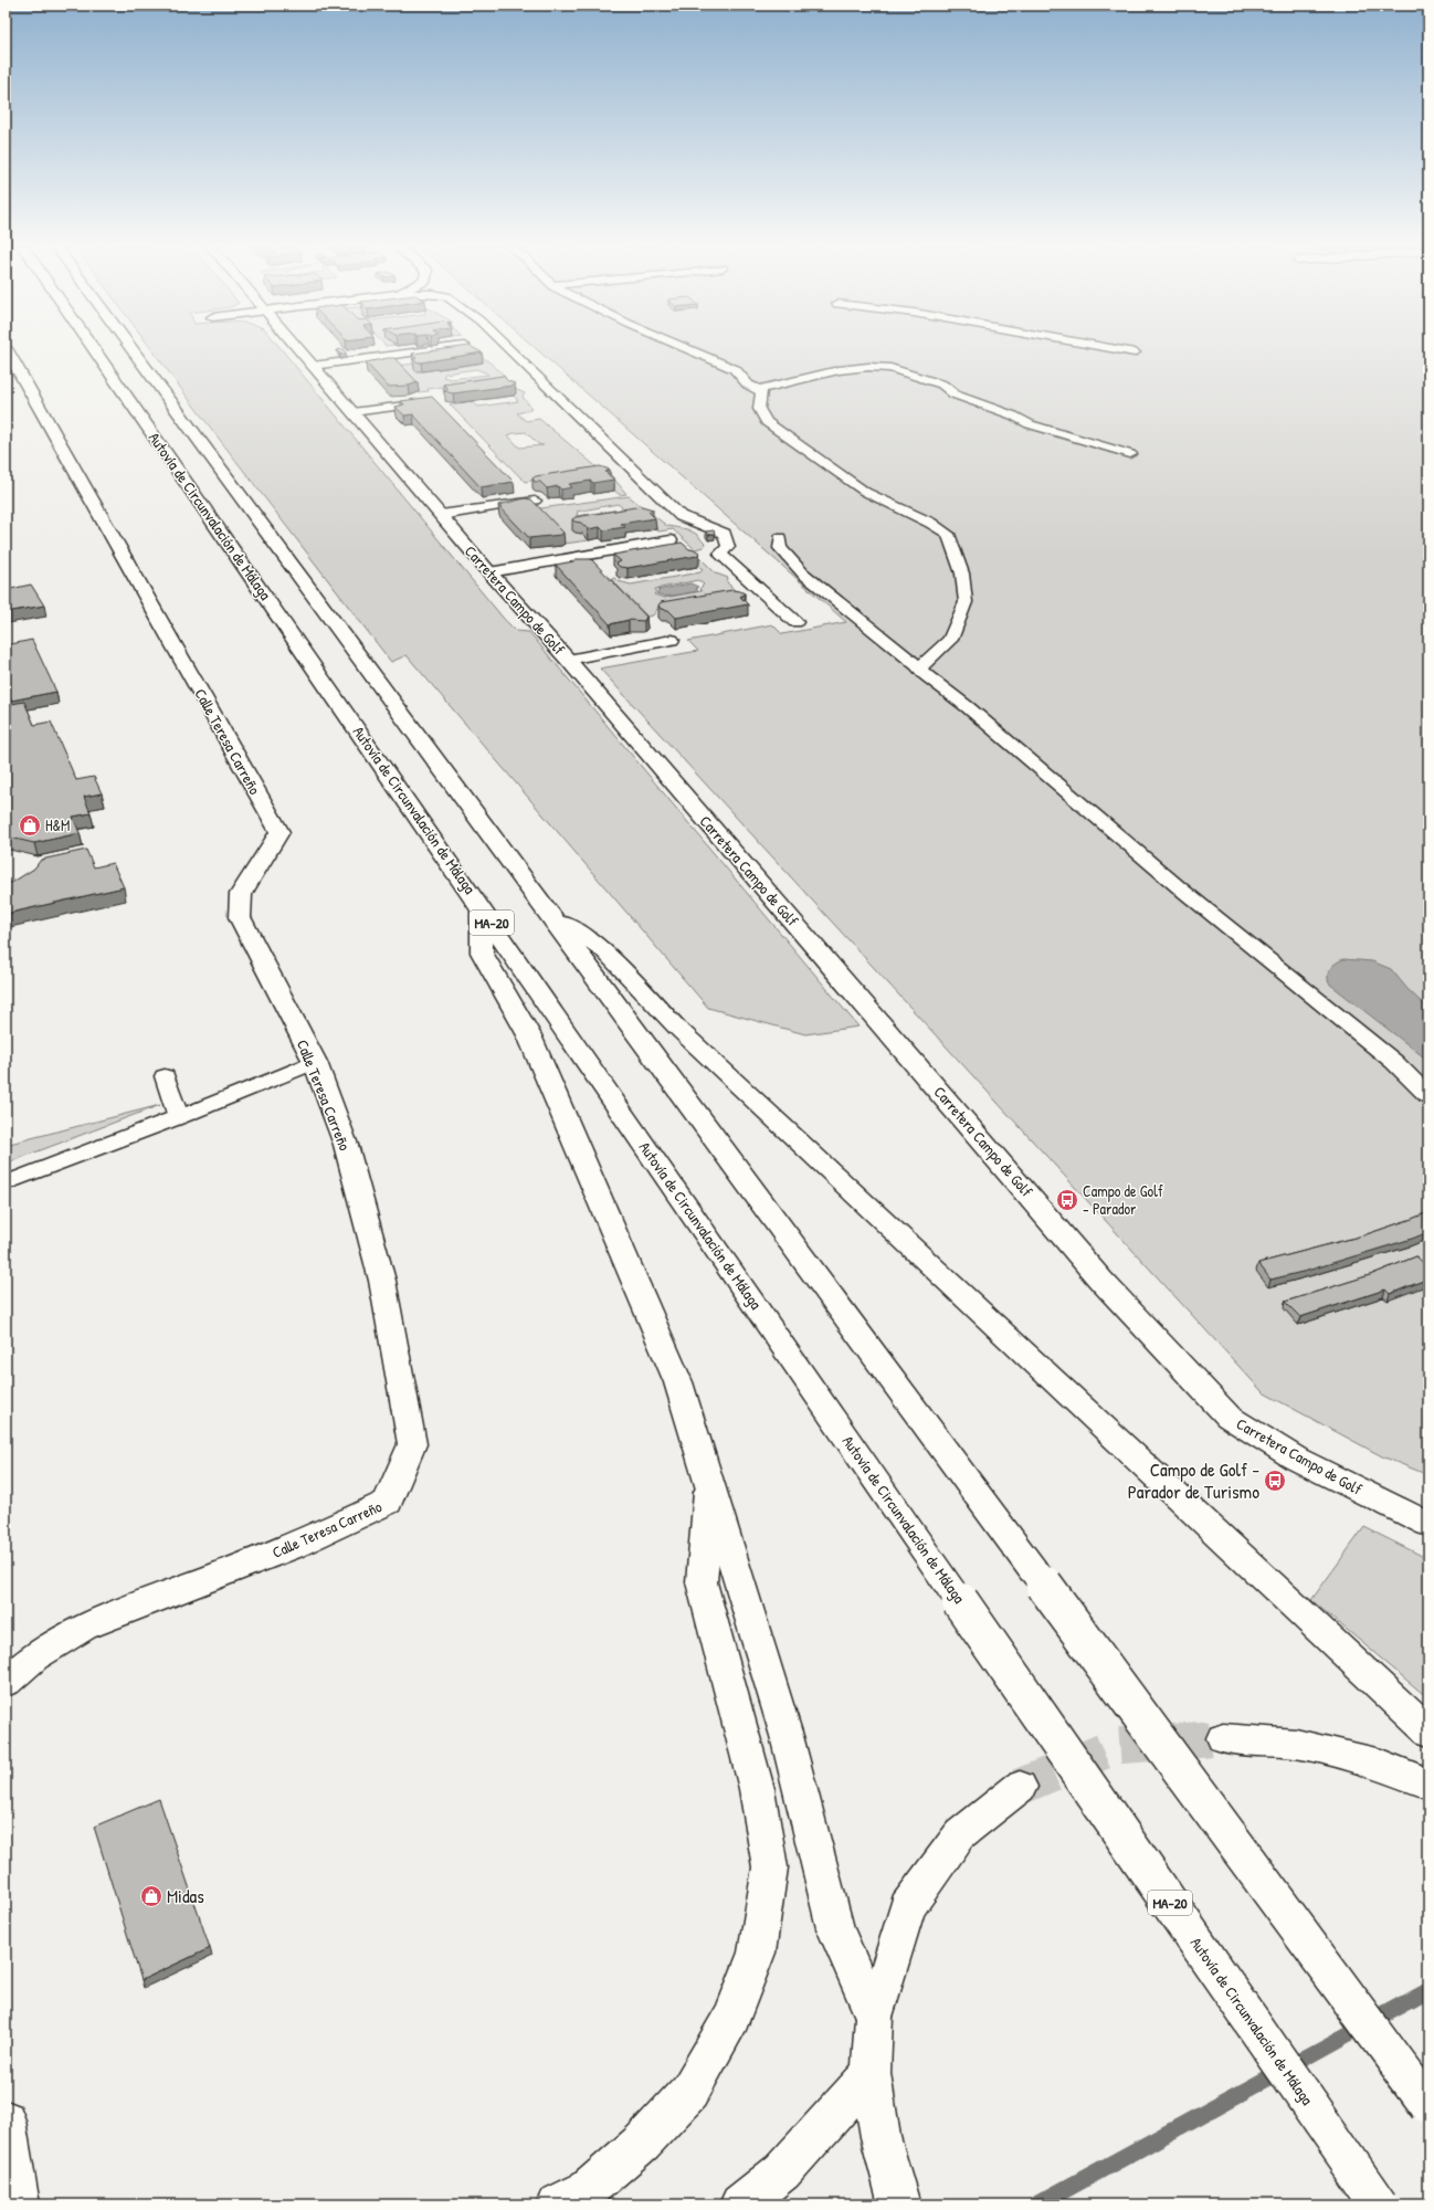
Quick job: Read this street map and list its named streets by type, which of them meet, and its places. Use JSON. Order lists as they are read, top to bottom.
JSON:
{
  "streets": {
    "main road": [
      "Autovía de Circunvalación de Málaga",
      "Carretera Campo de Golf",
      "Calle Teresa Carreño",
      "MA-20"
    ]
  },
  "places": {
    "shop": ["H&M", "Midas"],
    "bus stop": ["Campo de Golf - Parador", "Campo de Golf - Parador de Turismo"]
  }
}
